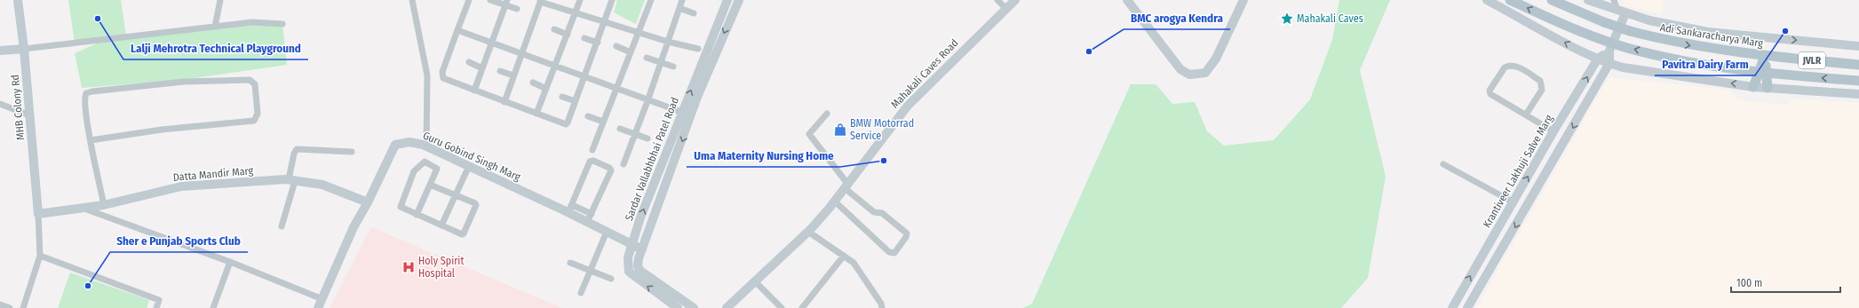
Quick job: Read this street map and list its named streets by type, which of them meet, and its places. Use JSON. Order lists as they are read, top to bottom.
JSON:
{
  "streets": {
    "main road": [
      "Adi Sankaracharya Marg",
      "JVLR",
      "Mahakali Caves Road",
      "MHB Colony Rd",
      "Guru Gobind Singh Marg",
      "Sardar Vallabhbhai Patel Road",
      "Krantiveer Lakhuji Salve Marg",
      "Datta Mandir Marg"
    ]
  },
  "crossings": [
    ["MHB Colony Rd", "Datta Mandir Marg"],
    ["Guru Gobind Singh Marg", "Sardar Vallabhbhai Patel Road"],
    ["Guru Gobind Singh Marg", "Datta Mandir Marg"]
  ],
  "places": {
    "other": [
      "Lalji Mehrotra Technical Playground",
      "Pavitra Dairy Farm",
      "BMC arogya Kendra",
      "Uma Maternity Nursing Home",
      "Sher e Punjab Sports Club"
    ],
    "place": ["Mahakali Caves"],
    "shop": ["BMW Motorrad Service"],
    "hospital": ["Holy Spirit Hospital"]
  },
  "scale_bar": "100 m"
}
